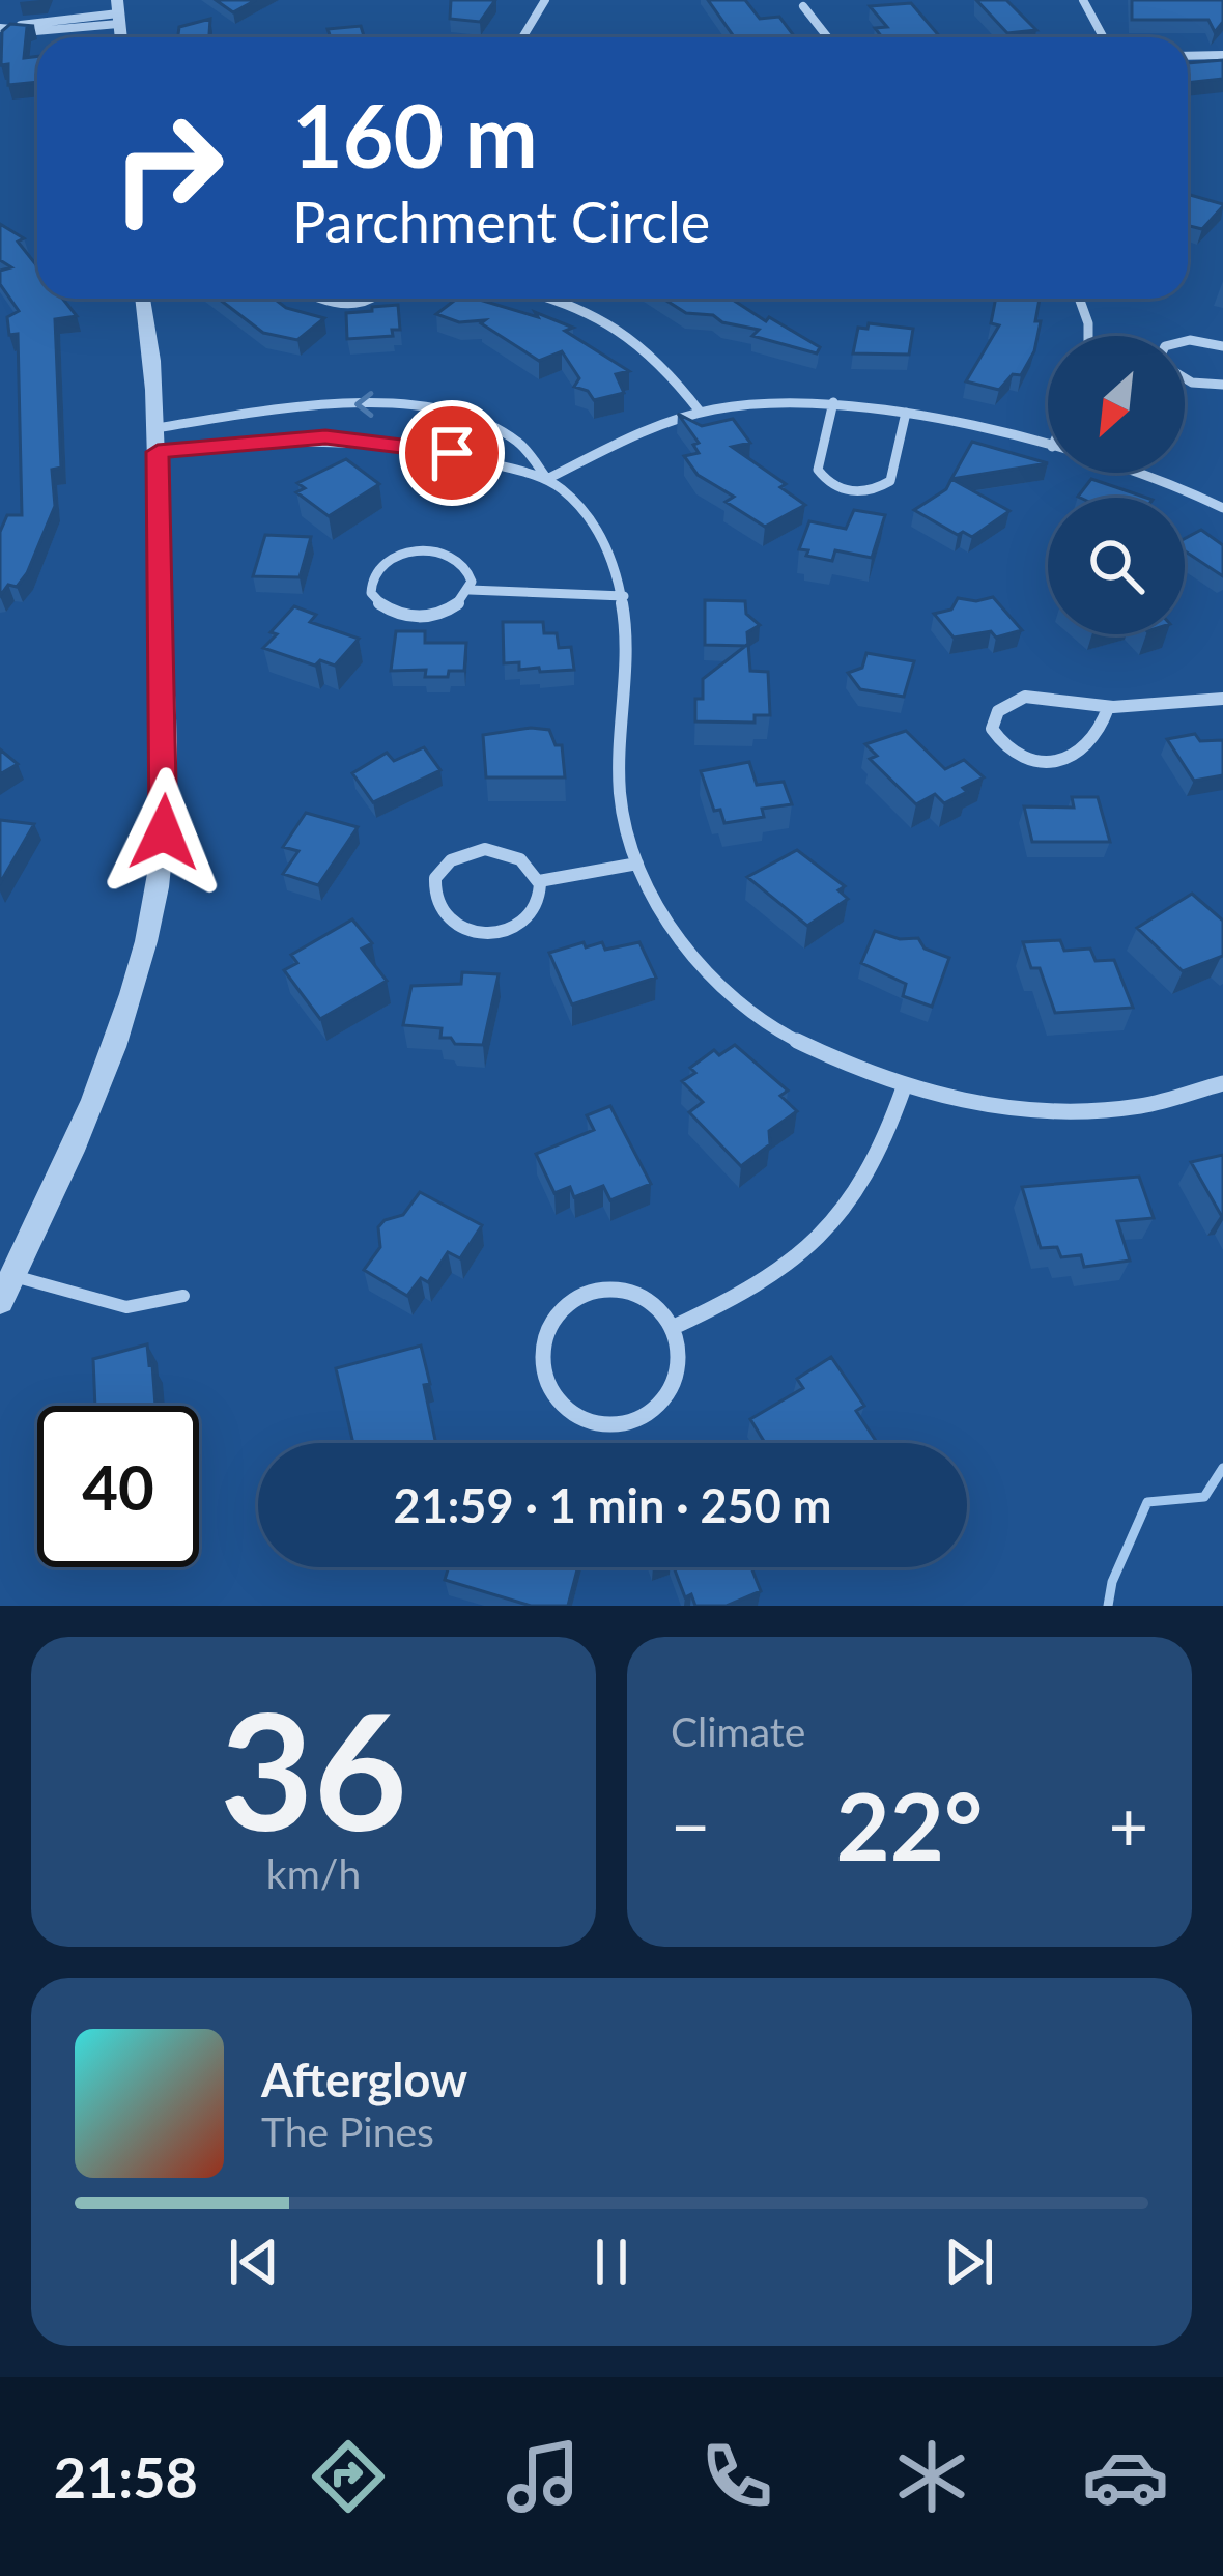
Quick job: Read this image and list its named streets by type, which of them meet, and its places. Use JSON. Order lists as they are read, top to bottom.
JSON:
{
  "north": "bottom left",
  "page": {
    "turn": ["160 m", "Parchment Circle"],
    "limit": "40",
    "trip": "21:59 · 1 min · 250 m",
    "tile": [
      ["36", "km/h"],
      "Climate"
    ],
    "heat": ["−", "22°", "+"],
    "song": ["Afterglow", "The Pines"],
    "tabs": "21:58"
  }
}
